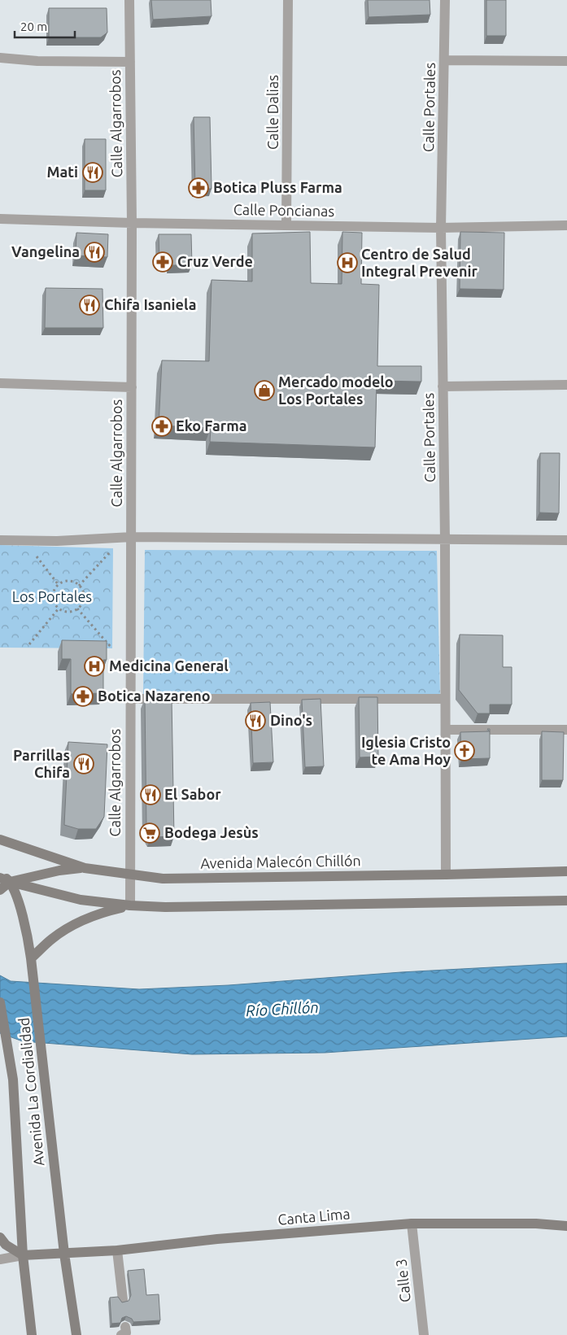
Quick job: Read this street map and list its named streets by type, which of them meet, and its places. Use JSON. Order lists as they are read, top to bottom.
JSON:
{
  "streets": {
    "main road": ["Avenida Malecón Chillón", "Avenida La Cordialidad", "Canta Lima"],
    "street": [
      "Calle Portales",
      "Calle Dalias",
      "Calle Algarrobos",
      "Calle Poncianas",
      "Calle 3"
    ]
  },
  "crossings": [
    ["Calle Portales", "Calle Poncianas"],
    ["Calle Portales", "Avenida Malecón Chillón"],
    ["Calle Dalias", "Calle Poncianas"],
    ["Calle Algarrobos", "Calle Poncianas"],
    ["Calle Algarrobos", "Avenida Malecón Chillón"],
    ["Avenida La Cordialidad", "Canta Lima"],
    ["Canta Lima", "Calle 3"]
  ],
  "water": ["Río Chillón"],
  "parks": ["Los Portales"],
  "places": {
    "restaurant": [
      "Mati",
      "Vangelina",
      "Chifa Isaniela",
      "Dino's",
      "Parrillas Chifa",
      "El Sabor"
    ],
    "pharmacy": [
      "Botica Pluss Farma",
      "Cruz Verde",
      "Eko Farma",
      "Botica Nazareno"
    ],
    "hospital": ["Centro de Salud Integral Prevenir", "Medicina General"],
    "shop": ["Mercado modelo Los Portales"],
    "church": ["Iglesia Cristo te Ama Hoy"],
    "supermarket": ["Bodega Jesùs"]
  },
  "scale_bar": "20 m"
}
